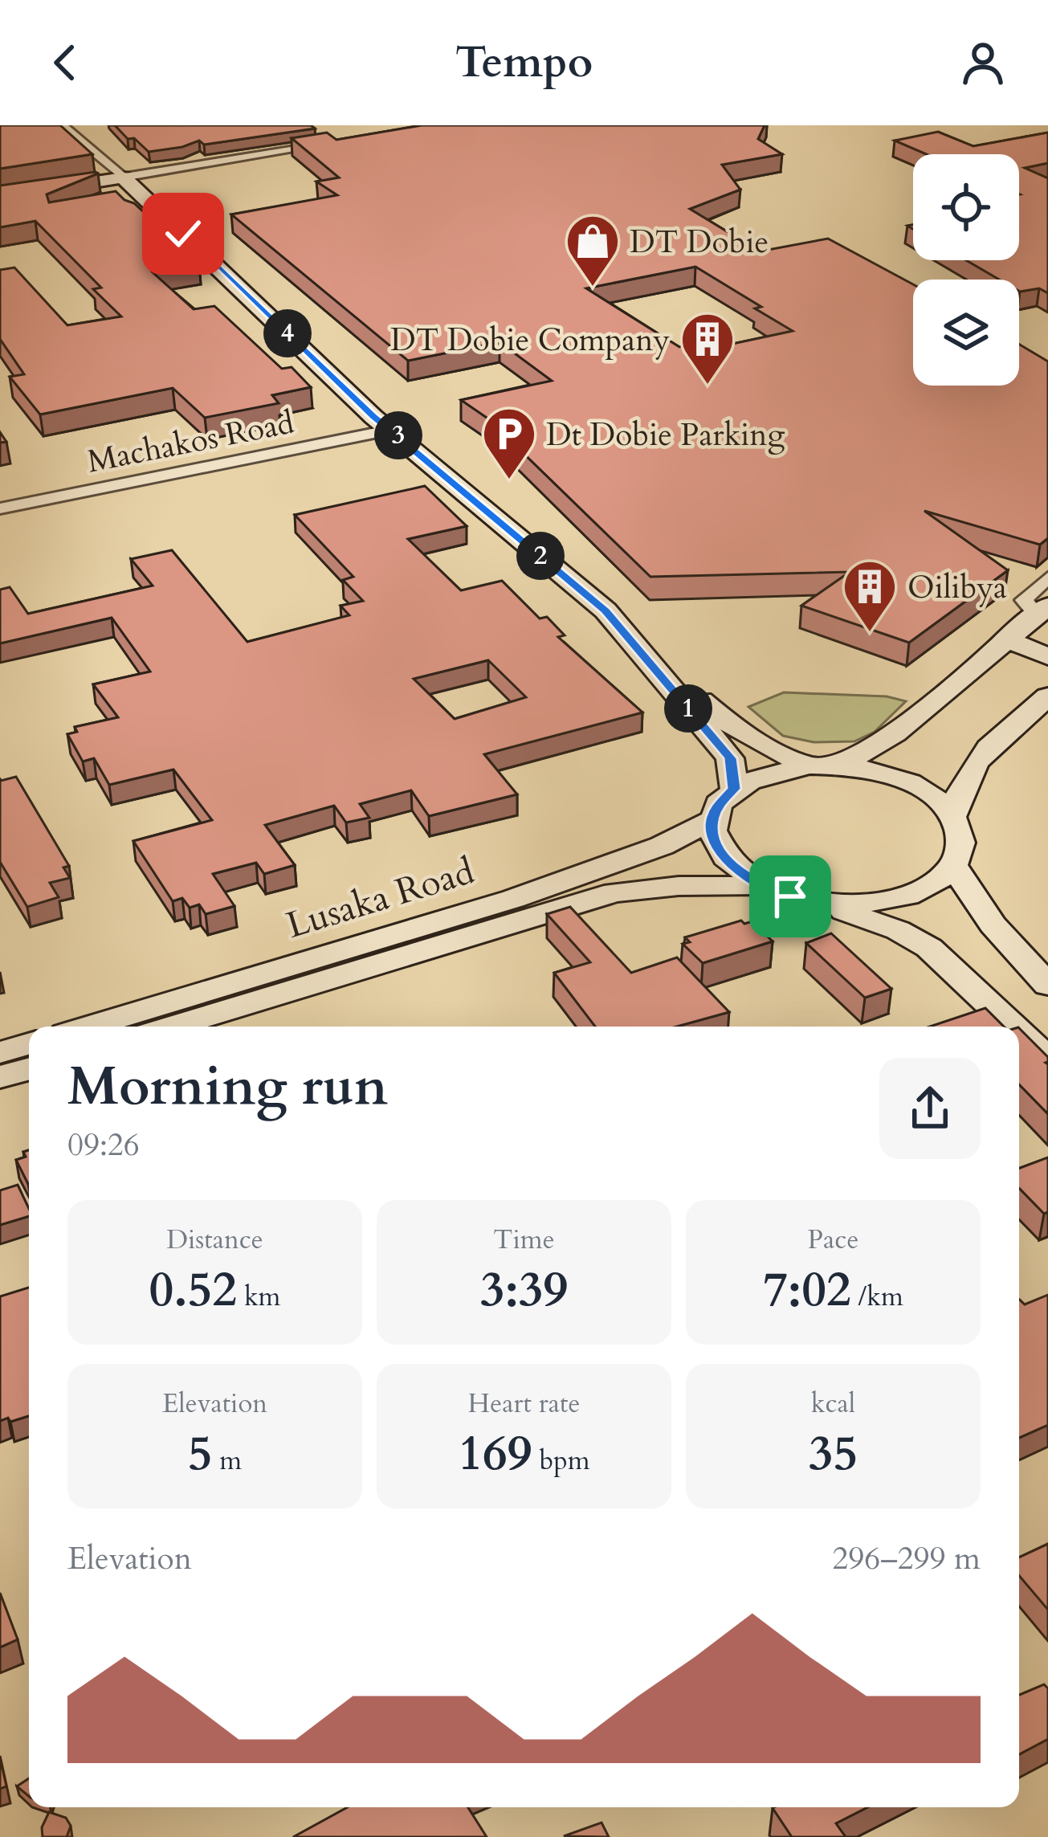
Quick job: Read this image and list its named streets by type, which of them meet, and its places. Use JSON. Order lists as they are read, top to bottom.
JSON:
{
  "streets": {
    "main road": ["Lusaka Road"],
    "street": ["Machakos Road"]
  },
  "places": {
    "shop": ["DT Dobie"],
    "building": ["DT Dobie Company", "Oilibya"],
    "parking": ["Dt Dobie Parking"]
  },
  "page": {
    "header": "Tempo",
    "pins": [
      "4",
      "3",
      "2",
      "1"
    ],
    "heading": ["Morning run", "09:26"],
    "stats": [
      ["Distance", "0.52 km"],
      ["Time", "3:39"],
      ["Pace", "7:02 /km"],
      ["Elevation", "5 m"],
      ["Heart rate", "169 bpm"],
      ["kcal", "35"]
    ],
    "chart": ["Elevation", "296–299 m"]
  }
}
